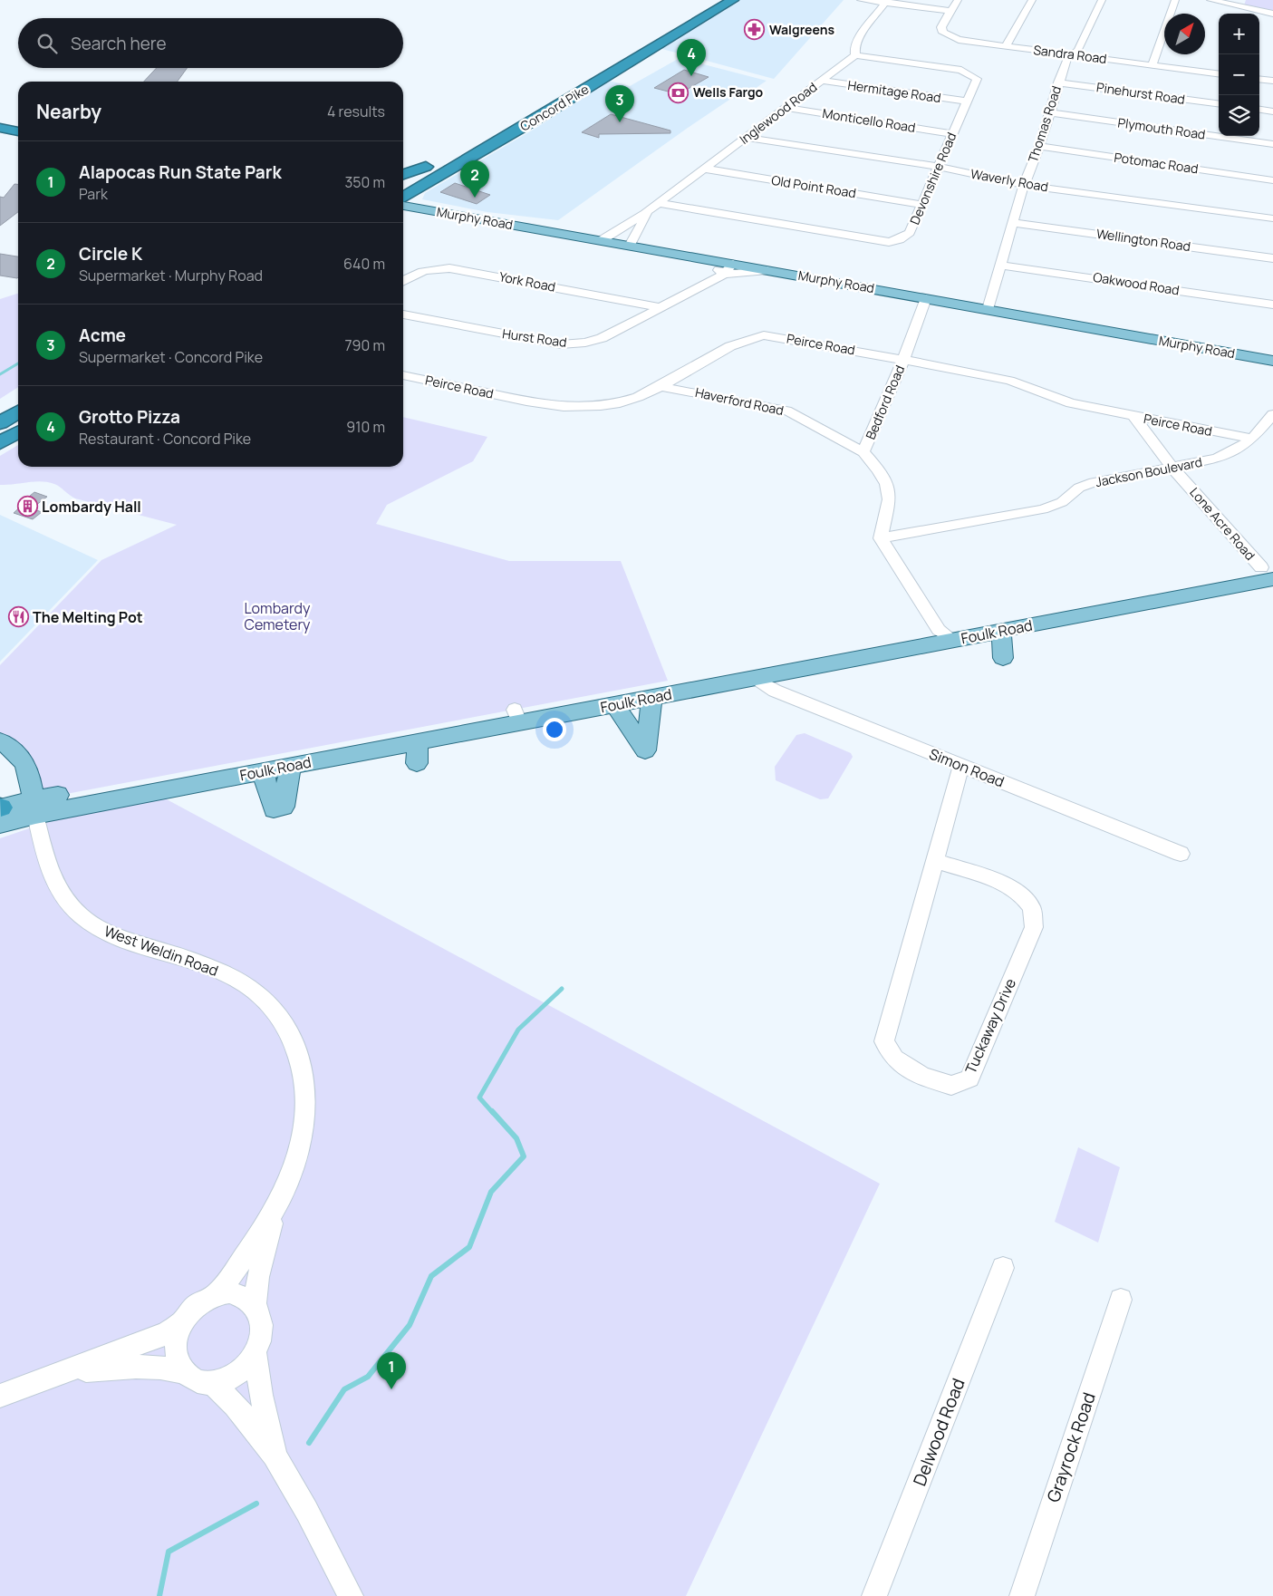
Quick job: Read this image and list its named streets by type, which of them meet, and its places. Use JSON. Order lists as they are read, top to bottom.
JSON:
{
  "streets": {
    "highway": ["Concord Pike"],
    "main road": ["Murphy Road", "Foulk Road", "West Weldin Road"],
    "street": [
      "Sandra Road",
      "Hermitage Road",
      "Pinehurst Road",
      "Inglewood Road",
      "Monticello Road",
      "Thomas Road",
      "Plymouth Road",
      "Potomac Road",
      "Devonshire Road",
      "Waverly Road",
      "Old Point Road",
      "Wellington Road",
      "York Road",
      "Oakwood Road",
      "Hurst Road",
      "Peirce Road",
      "Haverford Road",
      "Bedford Road",
      "Jackson Boulevard",
      "Lone Acre Road",
      "Simon Road",
      "Tuckaway Drive",
      "Delwood Road",
      "Grayrock Road"
    ]
  },
  "crossings": [
    ["Sandra Road", "Thomas Road"],
    ["Hermitage Road", "Inglewood Road"],
    ["Hermitage Road", "Devonshire Road"],
    ["Pinehurst Road", "Thomas Road"],
    ["Inglewood Road", "Monticello Road"],
    ["Inglewood Road", "Devonshire Road"],
    ["Inglewood Road", "Waverly Road"],
    ["Inglewood Road", "Old Point Road"],
    ["Inglewood Road", "Murphy Road"],
    ["Monticello Road", "Devonshire Road"],
    ["Thomas Road", "Plymouth Road"],
    ["Thomas Road", "Potomac Road"],
    ["Thomas Road", "Waverly Road"],
    ["Thomas Road", "Murphy Road"],
    ["Thomas Road", "Wellington Road"],
    ["Thomas Road", "Oakwood Road"],
    ["Devonshire Road", "Waverly Road"],
    ["Devonshire Road", "Old Point Road"],
    ["Murphy Road", "Hurst Road"],
    ["Murphy Road", "Bedford Road"],
    ["York Road", "Hurst Road"],
    ["Peirce Road", "Haverford Road"],
    ["Peirce Road", "Bedford Road"],
    ["Peirce Road", "Jackson Boulevard"],
    ["Peirce Road", "Lone Acre Road"],
    ["Haverford Road", "Bedford Road"],
    ["Bedford Road", "Jackson Boulevard"],
    ["Jackson Boulevard", "Lone Acre Road"],
    ["Lone Acre Road", "Foulk Road"],
    ["Foulk Road", "Simon Road"],
    ["Foulk Road", "West Weldin Road"],
    ["Simon Road", "Tuckaway Drive"]
  ],
  "parks": ["Lombardy Cemetery"],
  "places": {
    "pharmacy": ["Walgreens"],
    "bank": ["Wells Fargo"],
    "building": ["Lombardy Hall"],
    "restaurant": ["The Melting Pot"]
  },
  "north": "top right",
  "page": {
    "map_buttons": ["+", "−"],
    "search": "Search here",
    "pins": [
      "4",
      "3",
      "2",
      "1"
    ],
    "heading": ["Nearby", "4 results"],
    "list": [
      {
        "mark": "1",
        "name": "Alapocas Run State Park",
        "note": "Park",
        "value": "350 m"
      },
      {
        "mark": "2",
        "name": "Circle K",
        "note": "Supermarket · Murphy Road",
        "value": "640 m"
      },
      {
        "mark": "3",
        "name": "Acme",
        "note": "Supermarket · Concord Pike",
        "value": "790 m"
      },
      {
        "mark": "4",
        "name": "Grotto Pizza",
        "note": "Restaurant · Concord Pike",
        "value": "910 m"
      }
    ]
  }
}
